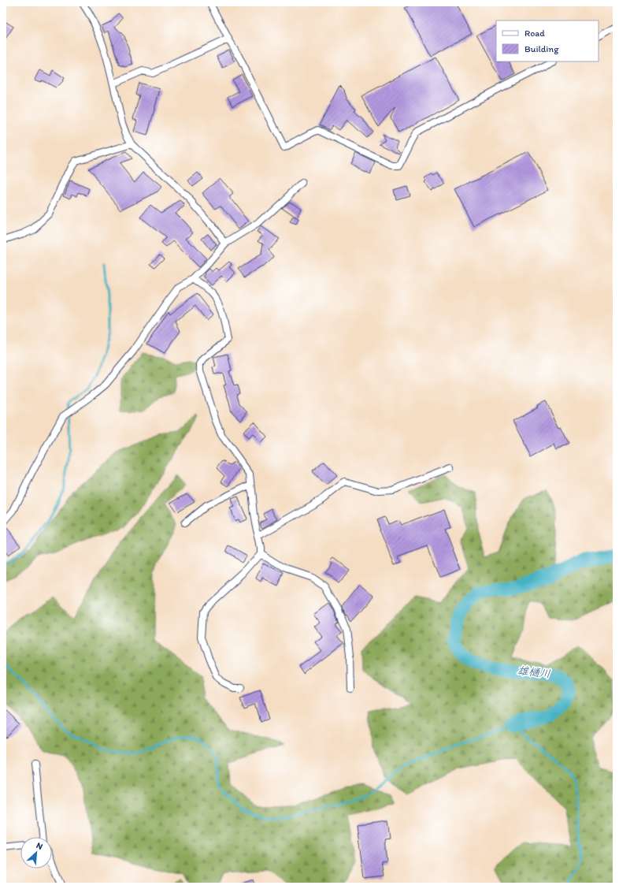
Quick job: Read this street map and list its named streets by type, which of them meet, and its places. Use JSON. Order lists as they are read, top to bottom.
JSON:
{
  "water": ["雄樋川"],
  "legend": ["Road", "Building"],
  "north": "top right"
}
